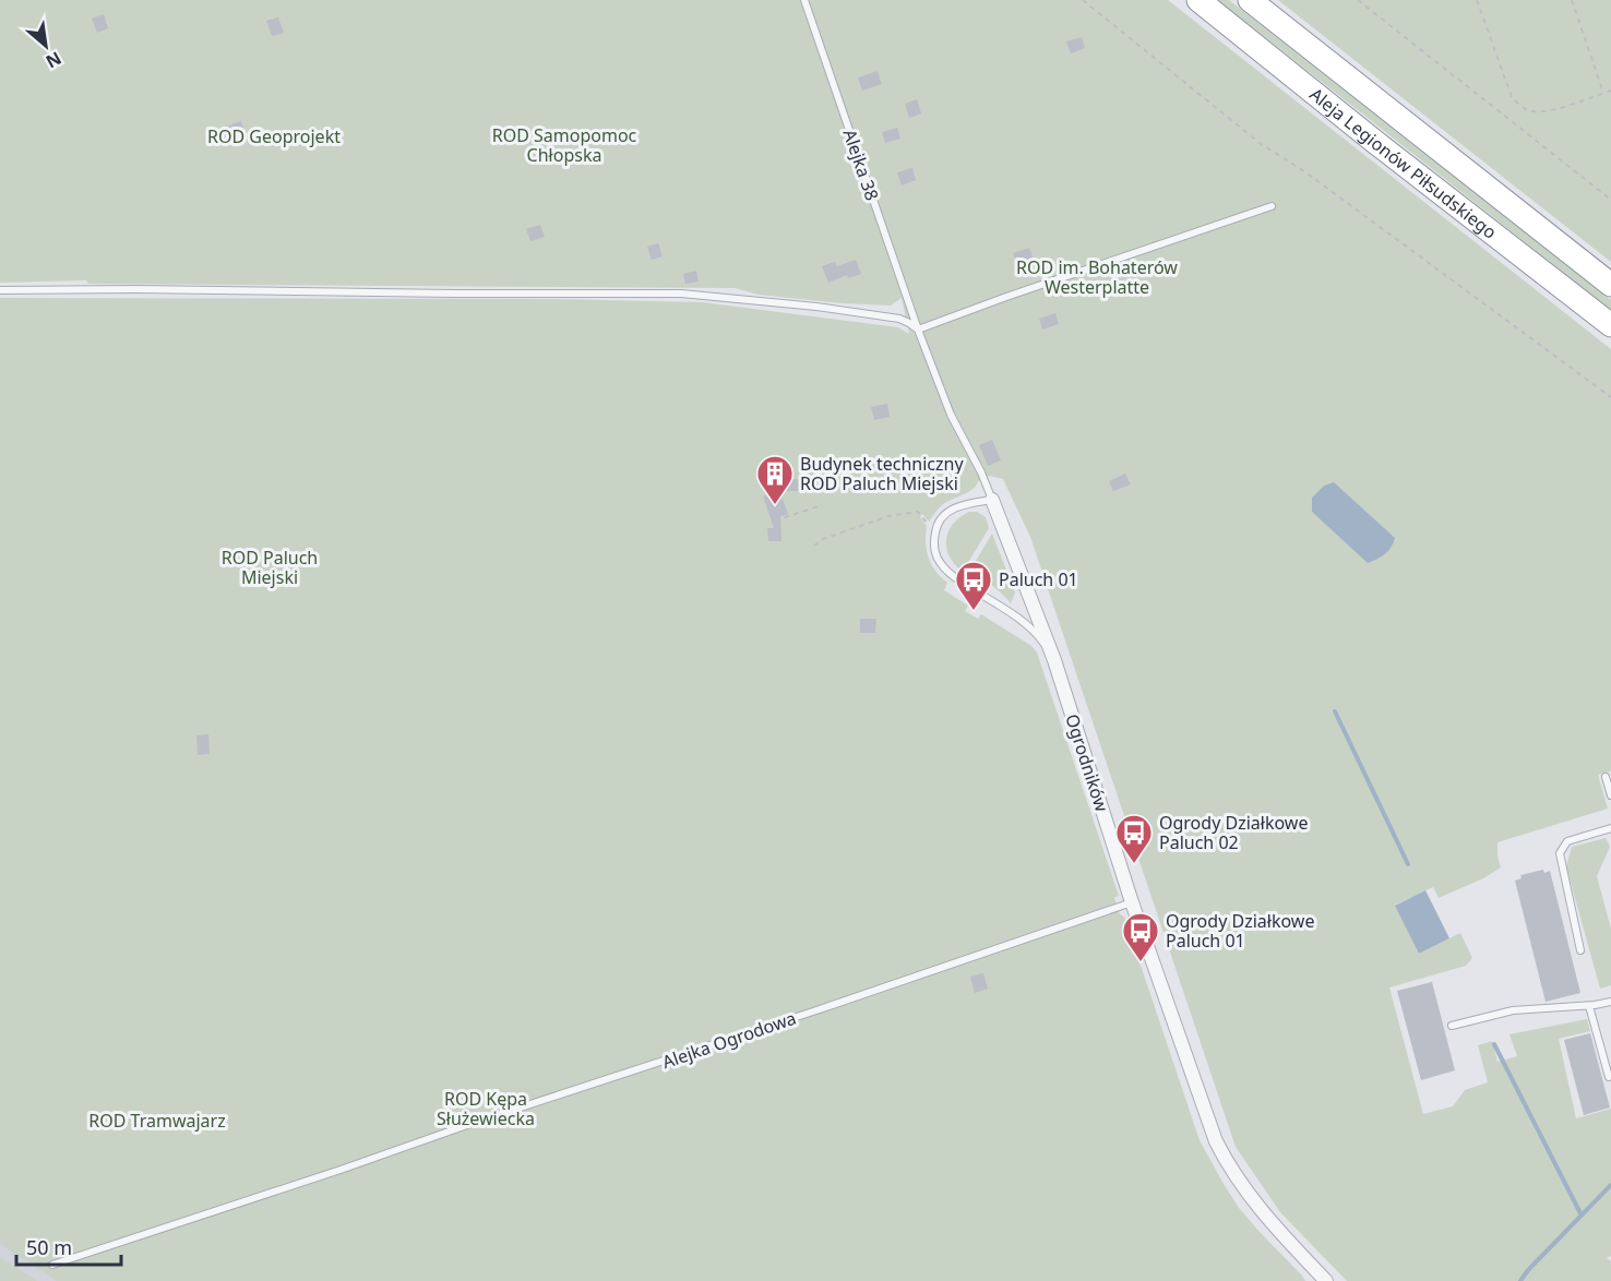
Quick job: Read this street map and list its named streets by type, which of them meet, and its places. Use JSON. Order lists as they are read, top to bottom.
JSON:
{
  "streets": {
    "highway": ["Aleja Legionów Piłsudskiego"],
    "street": ["Ogrodników"],
    "lane": ["Alejka 38", "Alejka Ogrodowa"]
  },
  "crossings": [
    ["Alejka 38", "Ogrodników"],
    ["Ogrodników", "Alejka Ogrodowa"]
  ],
  "parks": [
    "ROD Samopomoc Chłopska",
    "ROD Geoprojekt",
    "ROD im. Bohaterów Westerplatte",
    "ROD Paluch Miejski",
    "ROD Kępa Służewiecka",
    "ROD Tramwajarz"
  ],
  "places": {
    "building": ["Budynek techniczny ROD Paluch Miejski"],
    "bus stop": ["Paluch 01", "Ogrody Działkowe Paluch 02", "Ogrody Działkowe Paluch 01"]
  },
  "scale_bar": "50 m",
  "north": "bottom right"
}
